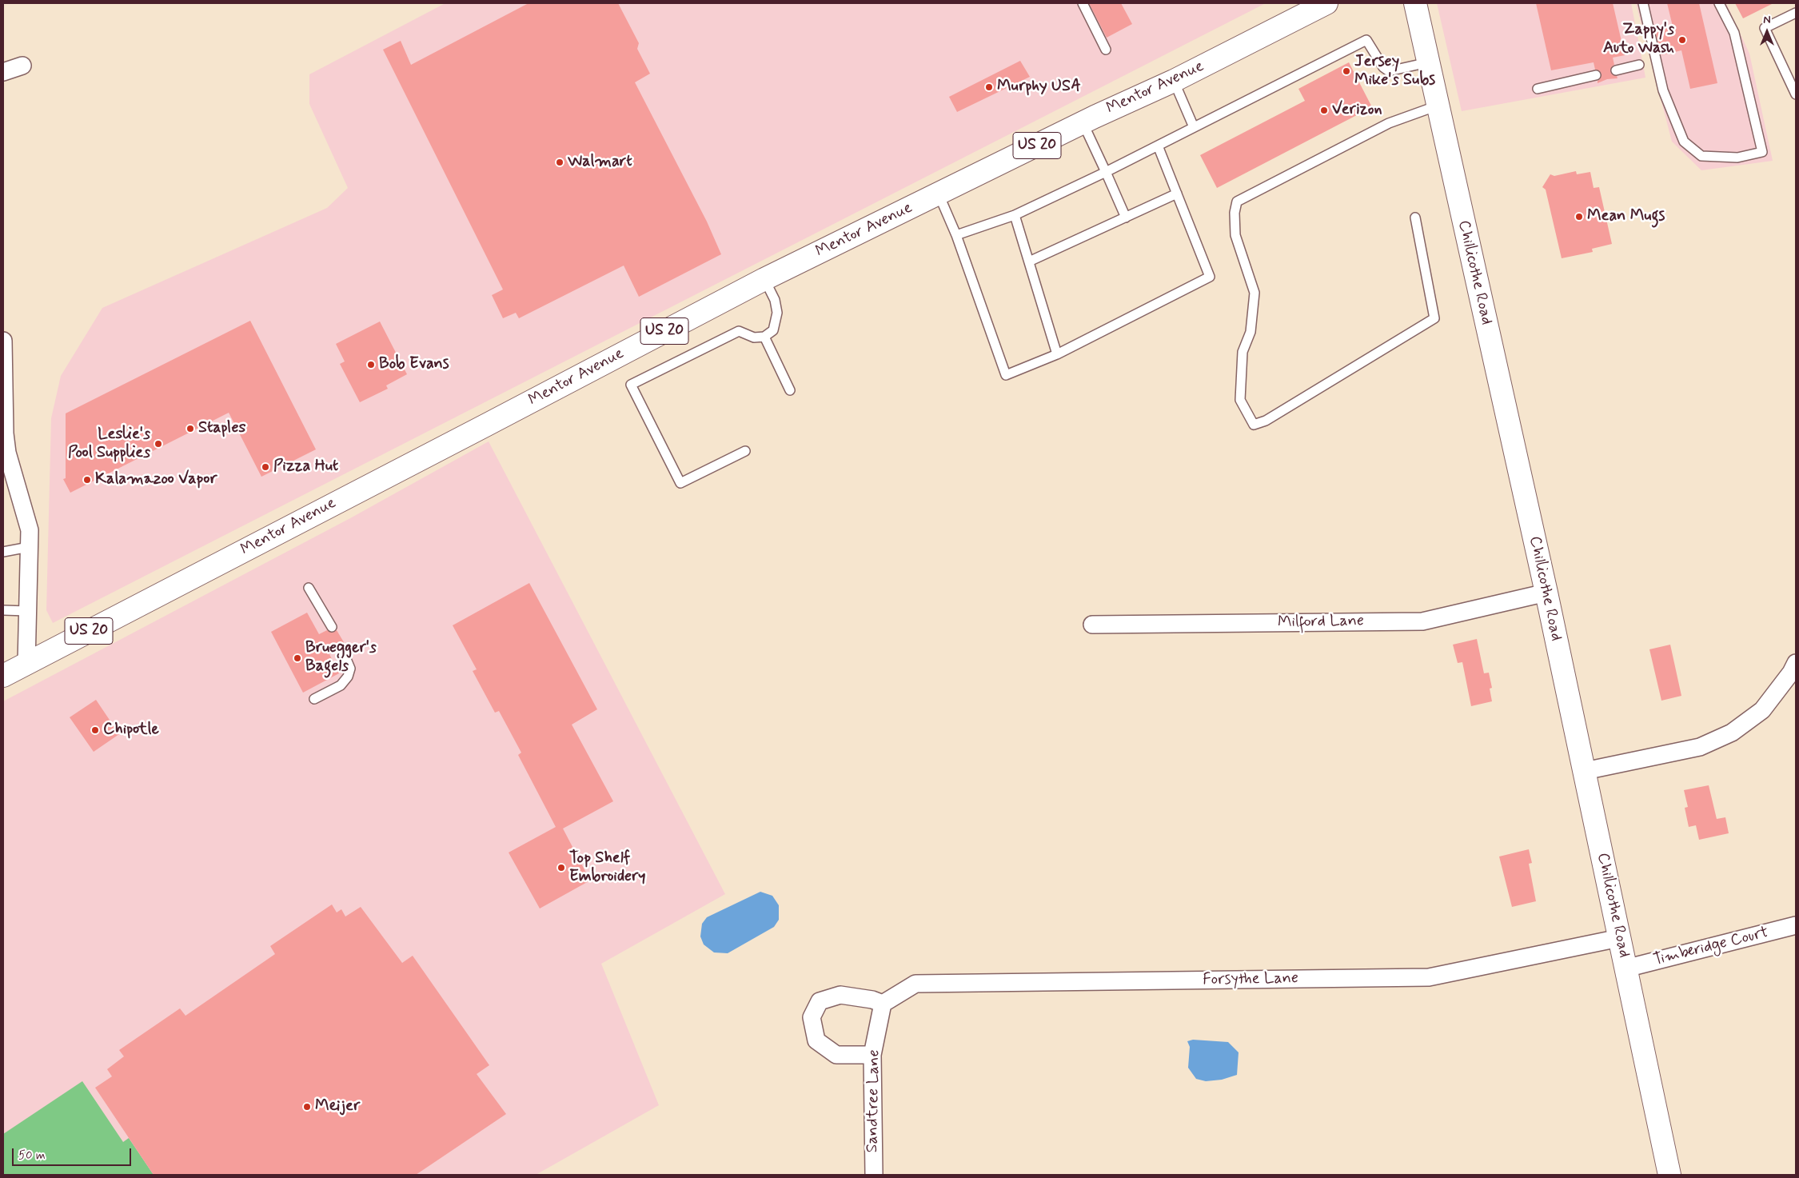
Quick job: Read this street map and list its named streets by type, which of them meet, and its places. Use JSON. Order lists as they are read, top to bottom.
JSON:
{
  "streets": {
    "main road": ["Mentor Avenue", "US 20", "Chillicothe Road"],
    "street": [
      "Milford Lane",
      "Timberidge Court",
      "Forsythe Lane",
      "Sandtree Lane"
    ]
  },
  "crossings": [
    ["Chillicothe Road", "Milford Lane"],
    ["Chillicothe Road", "Timberidge Court"],
    ["Chillicothe Road", "Forsythe Lane"],
    ["Forsythe Lane", "Sandtree Lane"]
  ],
  "places": [
    "Zappy's Auto Wash",
    "Jersey Mike's Subs",
    "Murphy USA",
    "Verizon",
    "Walmart",
    "Mean Mugs",
    "Bob Evans",
    "Staples",
    "Leslie's Pool Supplies",
    "Pizza Hut",
    "Kalamazoo Vapor",
    "Bruegger's Bagels",
    "Chipotle",
    "Top Shelf Embroidery",
    "Meijer"
  ],
  "scale_bar": "50 m",
  "north": "top"
}
